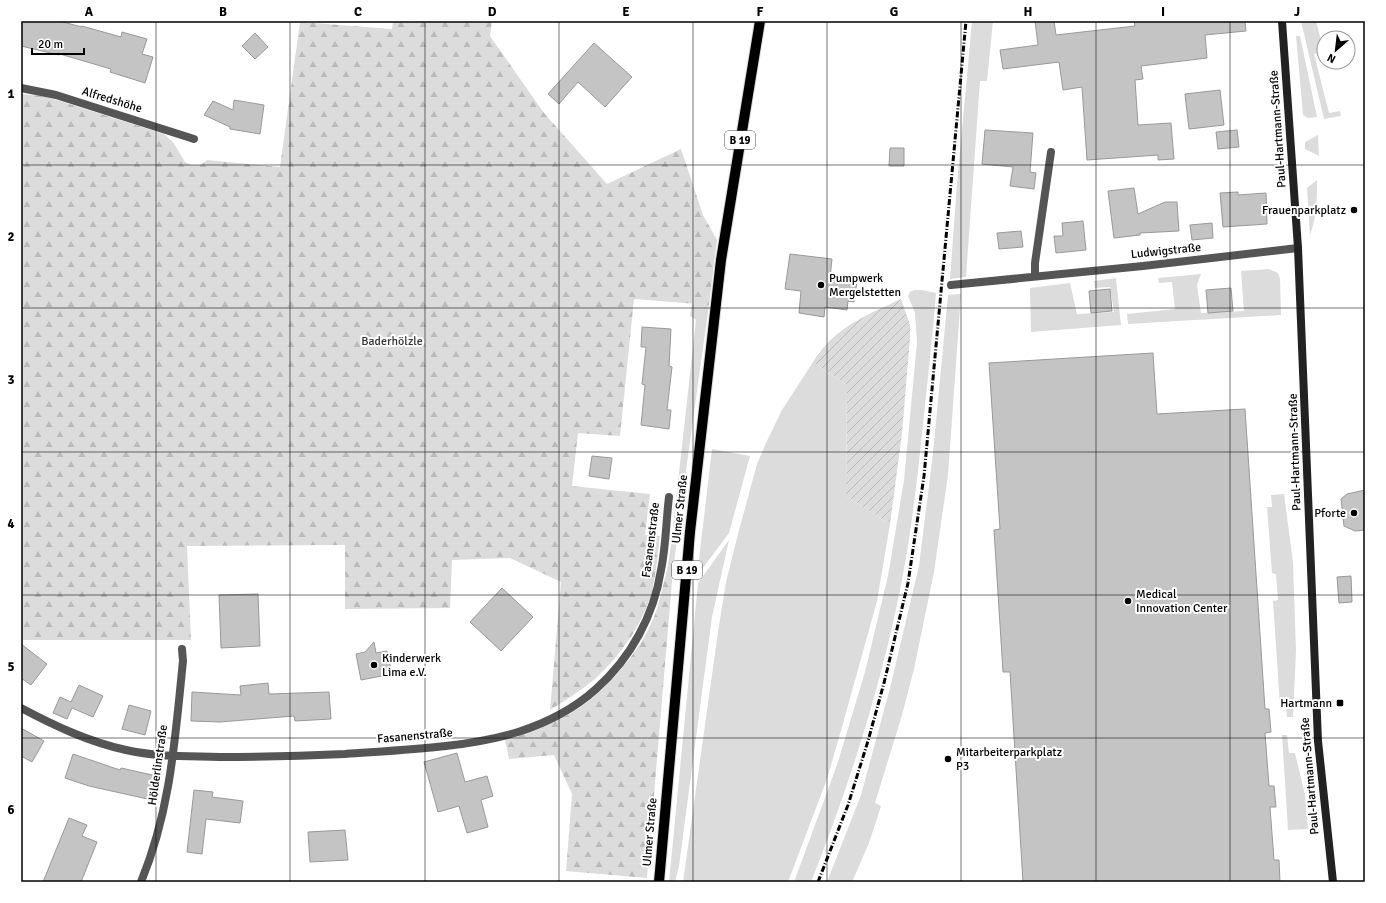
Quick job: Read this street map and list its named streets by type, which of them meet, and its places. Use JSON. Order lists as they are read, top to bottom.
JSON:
{
  "streets": {
    "main road": ["Paul-Hartmann-Straße", "B 19", "Ulmer Straße"],
    "street": [
      "Alfredshöhe",
      "Ludwigstraße",
      "Fasanenstraße",
      "Hölderlinstraße"
    ]
  },
  "crossings": [
    ["Paul-Hartmann-Straße", "Ludwigstraße"],
    ["Fasanenstraße", "Hölderlinstraße"]
  ],
  "parks": ["Baderhölzle"],
  "places": {
    "other": [
      "Frauenparkplatz",
      "Pumpwerk Mergelstetten",
      "Pforte",
      "Medical Innovation Center",
      "Kinderwerk Lima e.V.",
      "Mitarbeiterparkplatz P3"
    ],
    "transit": ["Hartmann"]
  },
  "scale_bar": "20 m",
  "north": "bottom left",
  "grid": {
    "columns": [
      "A",
      "B",
      "C",
      "D",
      "E",
      "F",
      "G",
      "H",
      "I",
      "J"
    ],
    "rows": [
      "1",
      "2",
      "3",
      "4",
      "5",
      "6"
    ]
  }
}
